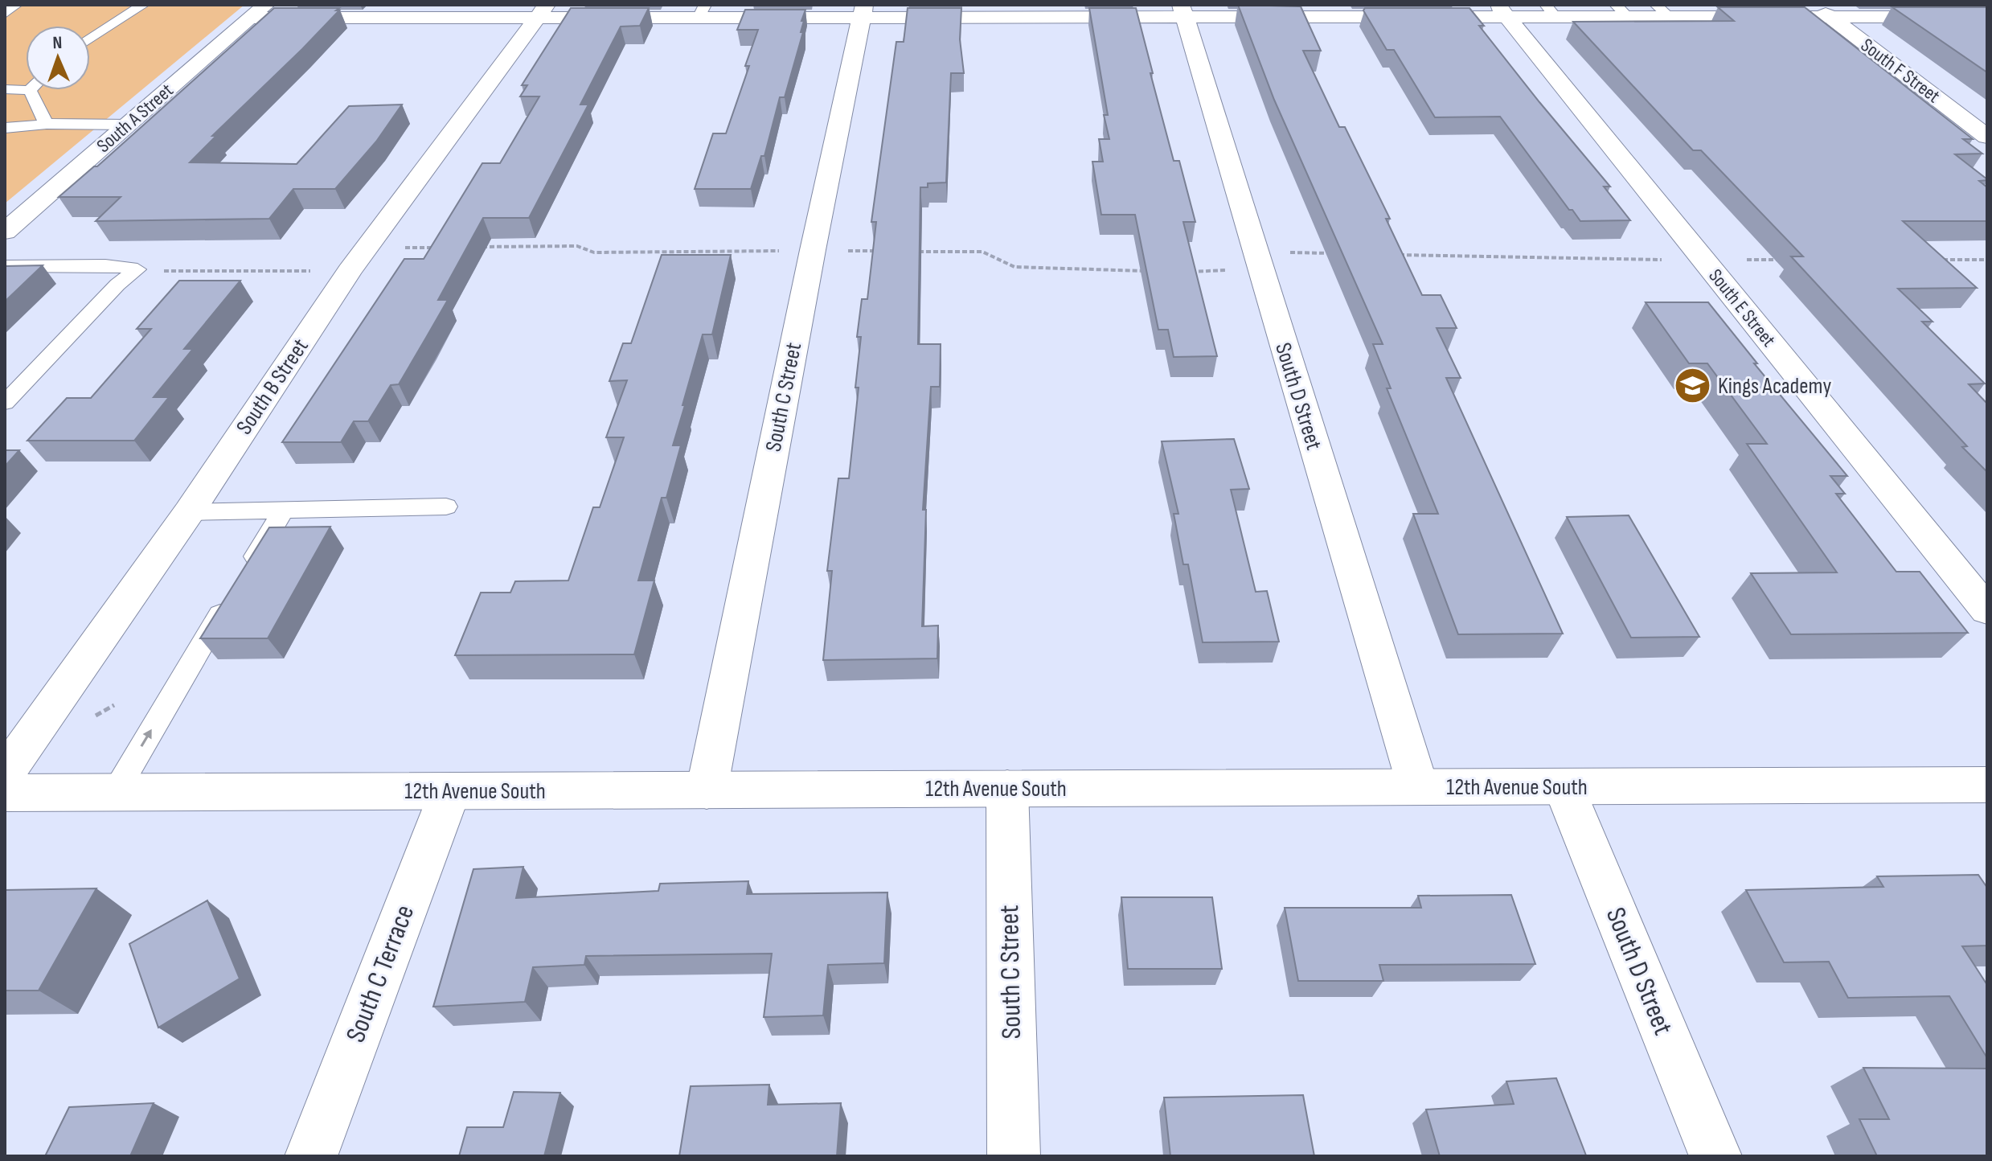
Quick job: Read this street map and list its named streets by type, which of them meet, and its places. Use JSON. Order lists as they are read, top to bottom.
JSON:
{
  "streets": {
    "street": [
      "South F Street",
      "South A Street",
      "South E Street",
      "South B Street",
      "South D Street",
      "South C Street",
      "12th Avenue South",
      "South C Terrace"
    ]
  },
  "crossings": [
    ["South D Street", "12th Avenue South"],
    ["South C Street", "12th Avenue South"],
    ["12th Avenue South", "South C Terrace"]
  ],
  "places": {
    "school or university": ["Kings Academy"]
  },
  "north": "top"
}
